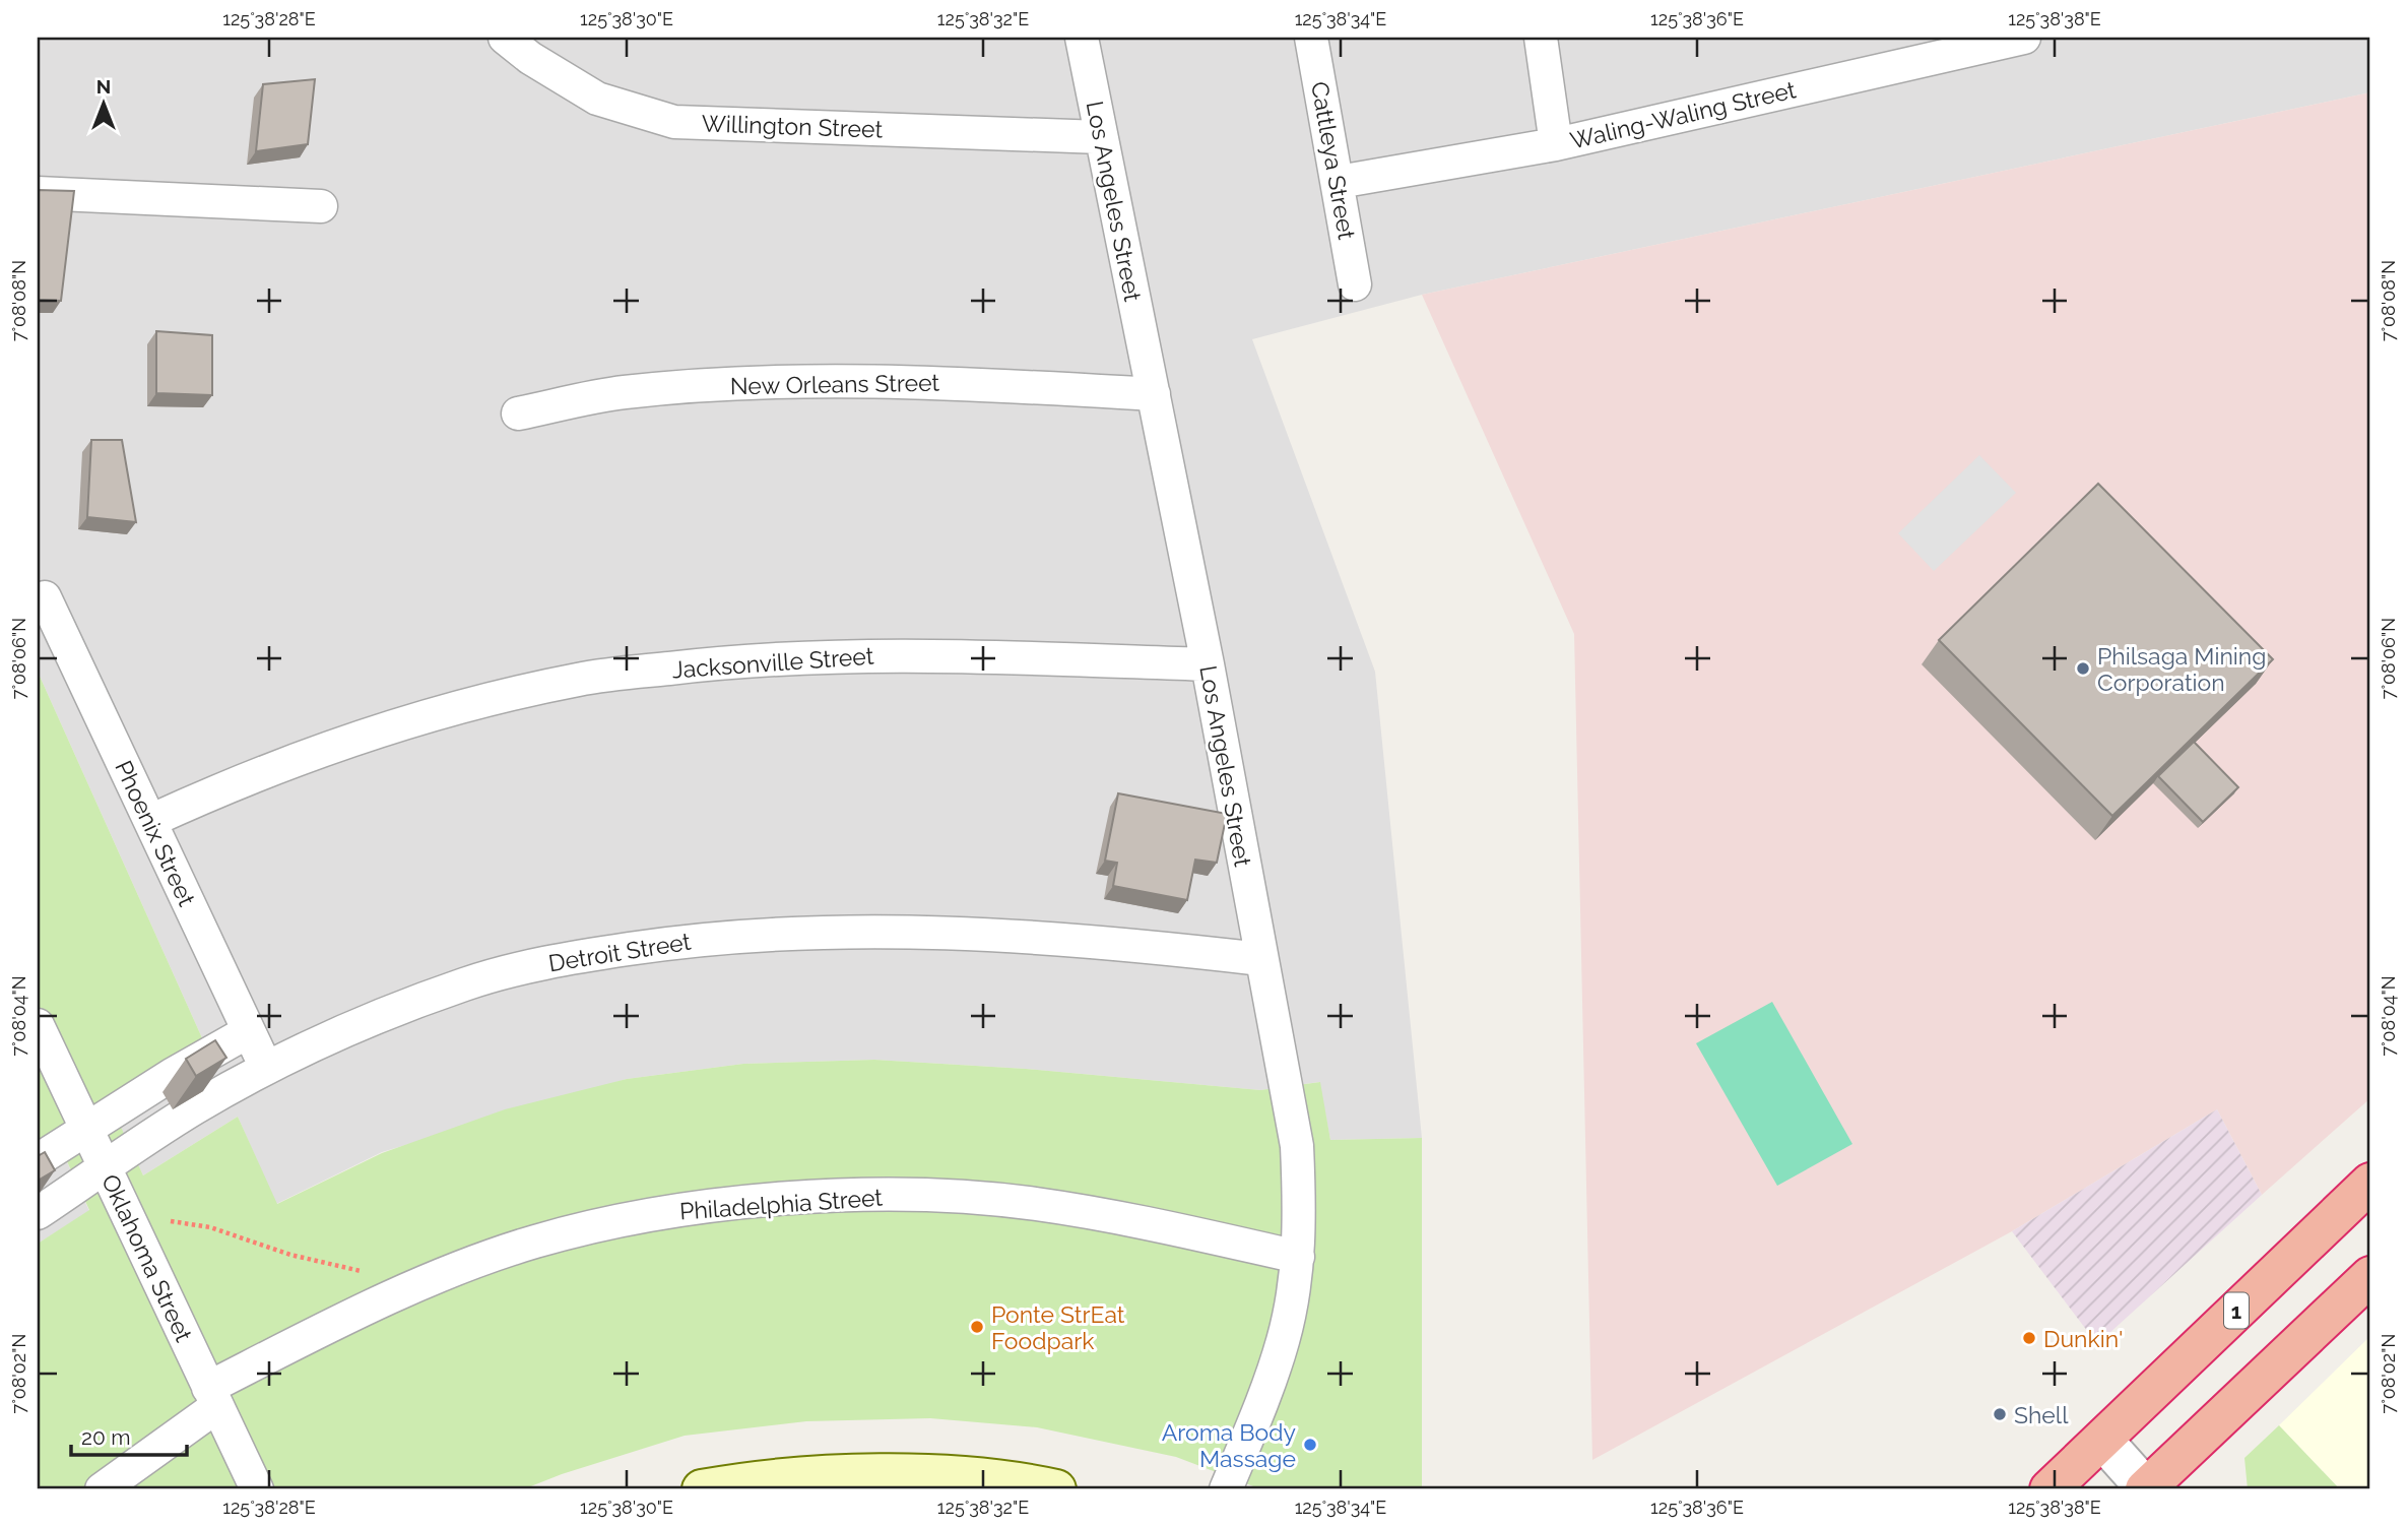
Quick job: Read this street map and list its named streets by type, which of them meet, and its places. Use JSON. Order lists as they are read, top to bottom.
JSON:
{
  "streets": {
    "highway": ["1"],
    "street": [
      "Waling-Waling Street",
      "Willington Street",
      "Cattleya Street",
      "Los Angeles Street",
      "New Orleans Street",
      "Jacksonville Street",
      "Phoenix Street",
      "Detroit Street",
      "Philadelphia Street",
      "Oklahoma Street"
    ]
  },
  "crossings": [
    ["Waling-Waling Street", "Cattleya Street"],
    ["Willington Street", "Los Angeles Street"],
    ["Los Angeles Street", "New Orleans Street"],
    ["Los Angeles Street", "Jacksonville Street"],
    ["Los Angeles Street", "Detroit Street"],
    ["Los Angeles Street", "Philadelphia Street"],
    ["Jacksonville Street", "Phoenix Street"],
    ["Phoenix Street", "Detroit Street"],
    ["Detroit Street", "Oklahoma Street"],
    ["Philadelphia Street", "Oklahoma Street"]
  ],
  "places": [
    "Philsaga Mining Corporation",
    "Ponte StrEat Foodpark",
    "Dunkin'",
    "Shell",
    "Aroma Body Massage"
  ],
  "scale_bar": "20 m",
  "north": "top",
  "coordinates": [
    "125°38'28\"E",
    "125°38'30\"E",
    "125°38'32\"E",
    "125°38'34\"E",
    "125°38'36\"E",
    "125°38'38\"E",
    "7°08'08\"N",
    "7°08'06\"N",
    "7°08'04\"N",
    "7°08'02\"N"
  ]
}
